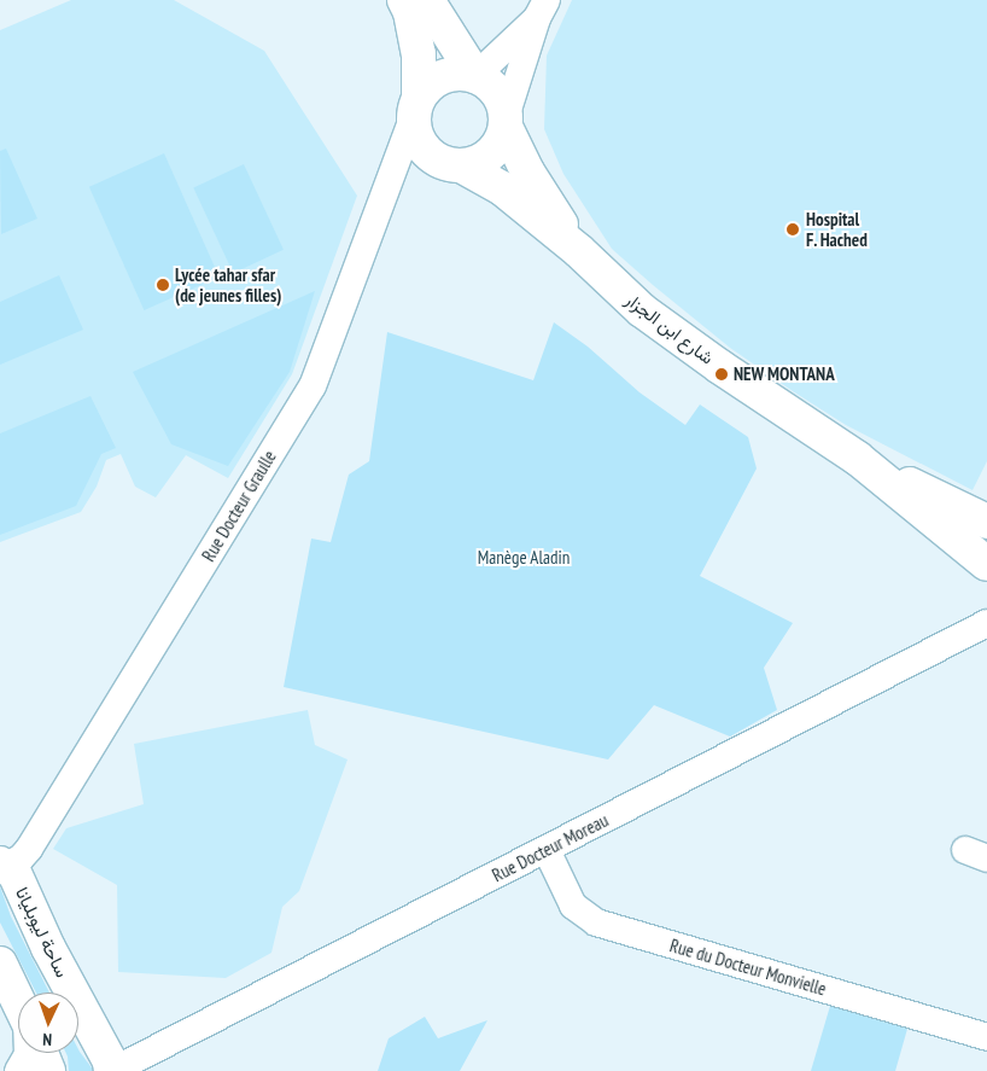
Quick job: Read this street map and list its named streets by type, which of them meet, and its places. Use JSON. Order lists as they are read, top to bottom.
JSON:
{
  "streets": {
    "main road": ["شارع ابن الجزار", "ساحة ليوبليانا"],
    "street": ["Rue Docteur Graulle", "Rue Docteur Moreau", "Rue du Docteur Monvielle"]
  },
  "crossings": [
    ["شارع ابن الجزار", "Rue Docteur Graulle"],
    ["Rue Docteur Graulle", "ساحة ليوبليانا"],
    ["Rue Docteur Moreau", "ساحة ليوبليانا"],
    ["Rue Docteur Moreau", "Rue du Docteur Monvielle"]
  ],
  "parks": ["Manège Aladin"],
  "places": ["Hospital F. Hached", "Lycée tahar sfar (de jeunes filles)", "NEW MONTANA"],
  "north": "bottom"
}
